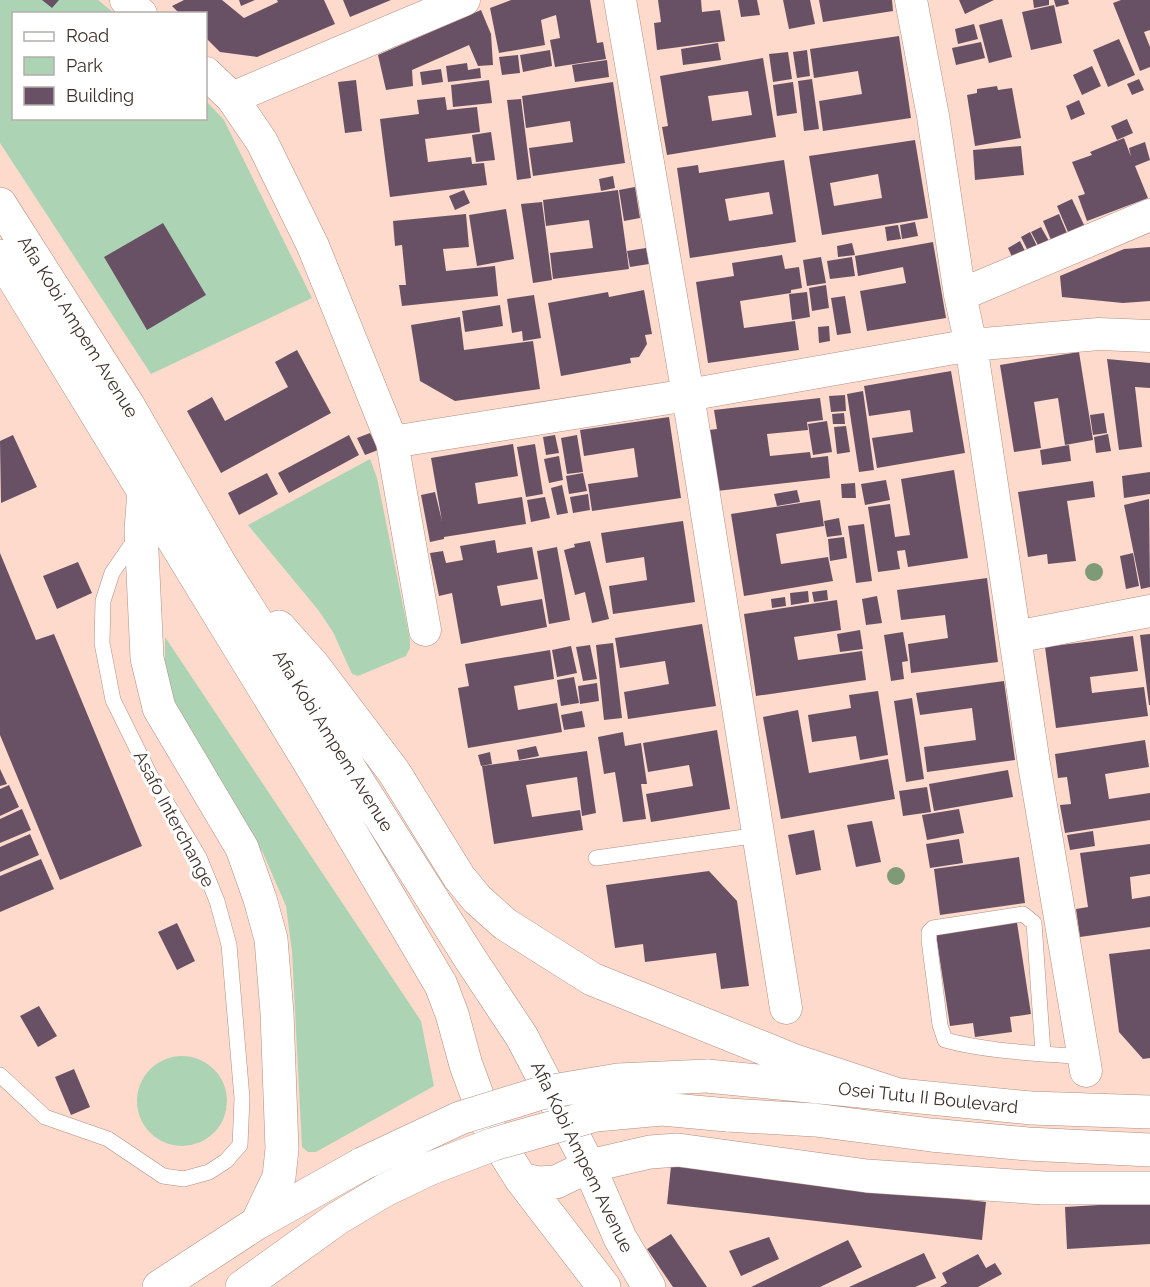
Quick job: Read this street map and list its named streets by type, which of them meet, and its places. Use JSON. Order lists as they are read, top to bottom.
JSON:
{
  "streets": {
    "main road": ["Afia Kobi Ampem Avenue", "Osei Tutu II Boulevard"],
    "lane": ["Asafo Interchange"]
  },
  "legend": ["Road", "Park", "Building"]
}
